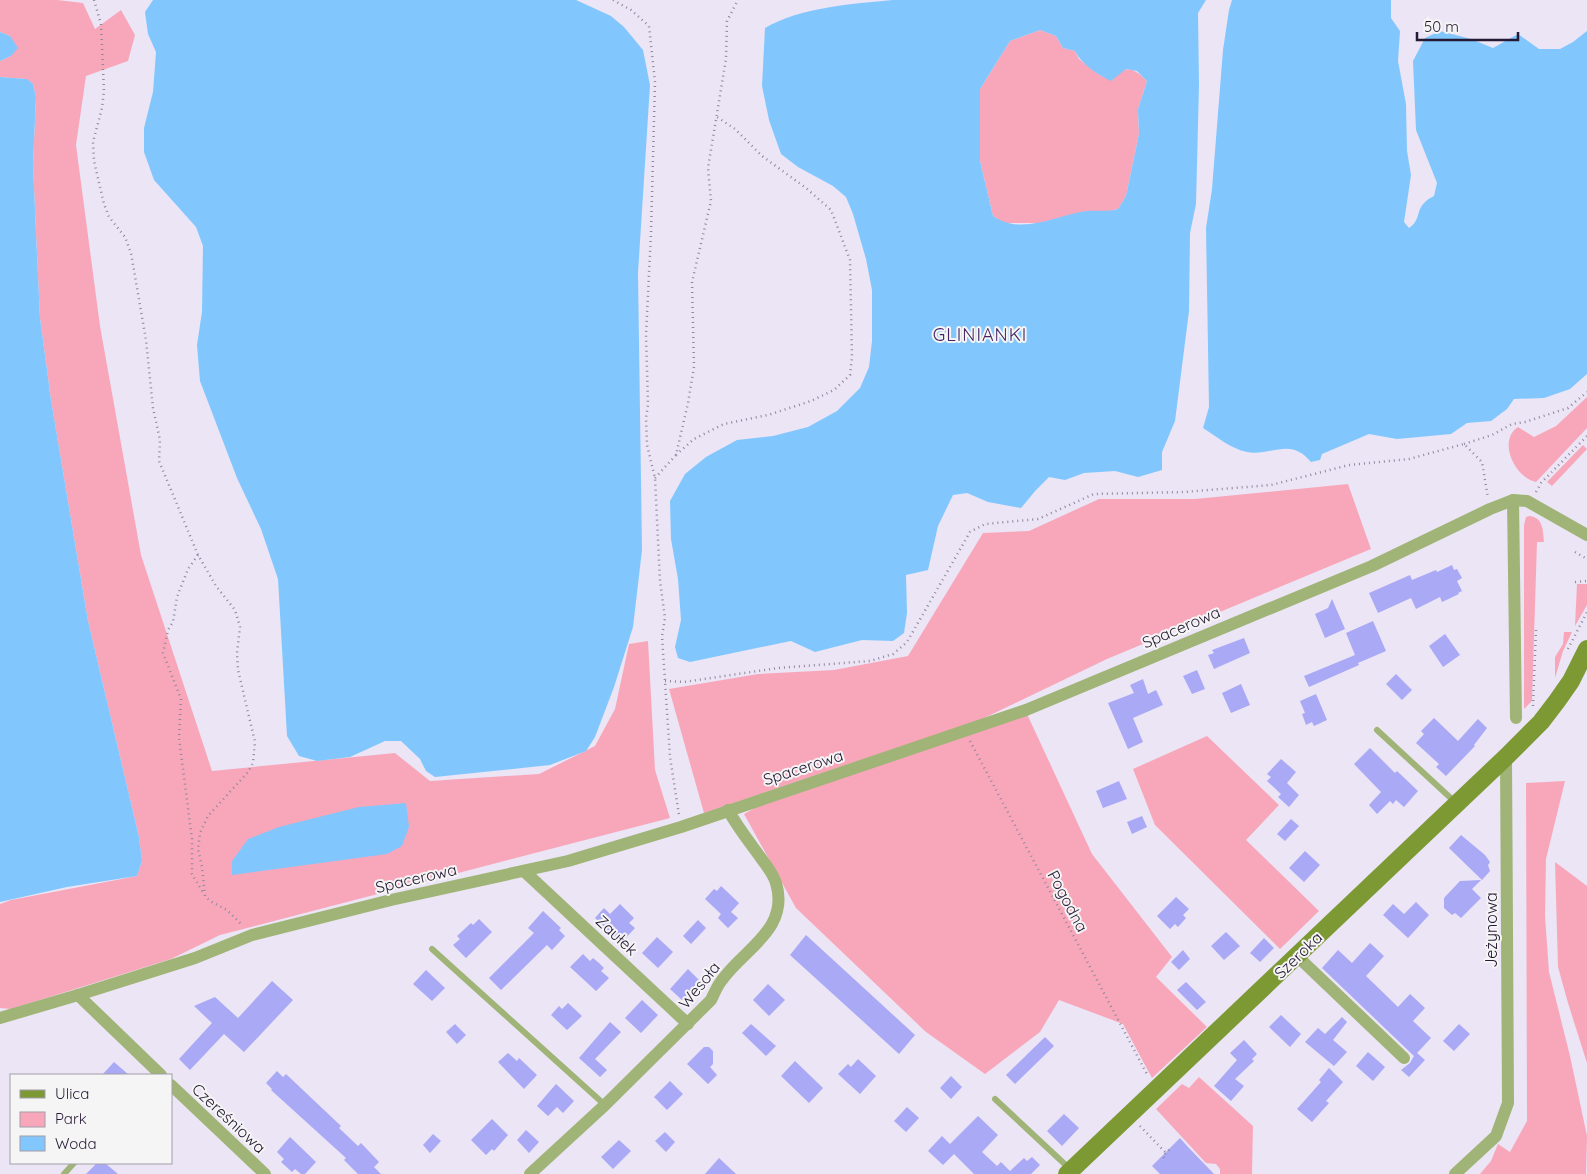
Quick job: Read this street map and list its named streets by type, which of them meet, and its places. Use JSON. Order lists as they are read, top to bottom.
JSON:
{
  "streets": {
    "street": [
      "Spacerowa",
      "Jeżynowa",
      "Zaułek",
      "Szeroka",
      "Wesoła",
      "Czereśniowa"
    ],
    "path": ["Pogodna"]
  },
  "crossings": [
    ["Spacerowa", "Pogodna"],
    ["Spacerowa", "Zaułek"],
    ["Spacerowa", "Wesoła"],
    ["Jeżynowa", "Szeroka"],
    ["Zaułek", "Wesoła"]
  ],
  "districts": ["GLINIANKI"],
  "legend": ["Ulica", "Park", "Woda"],
  "scale_bar": "50 m"
}
